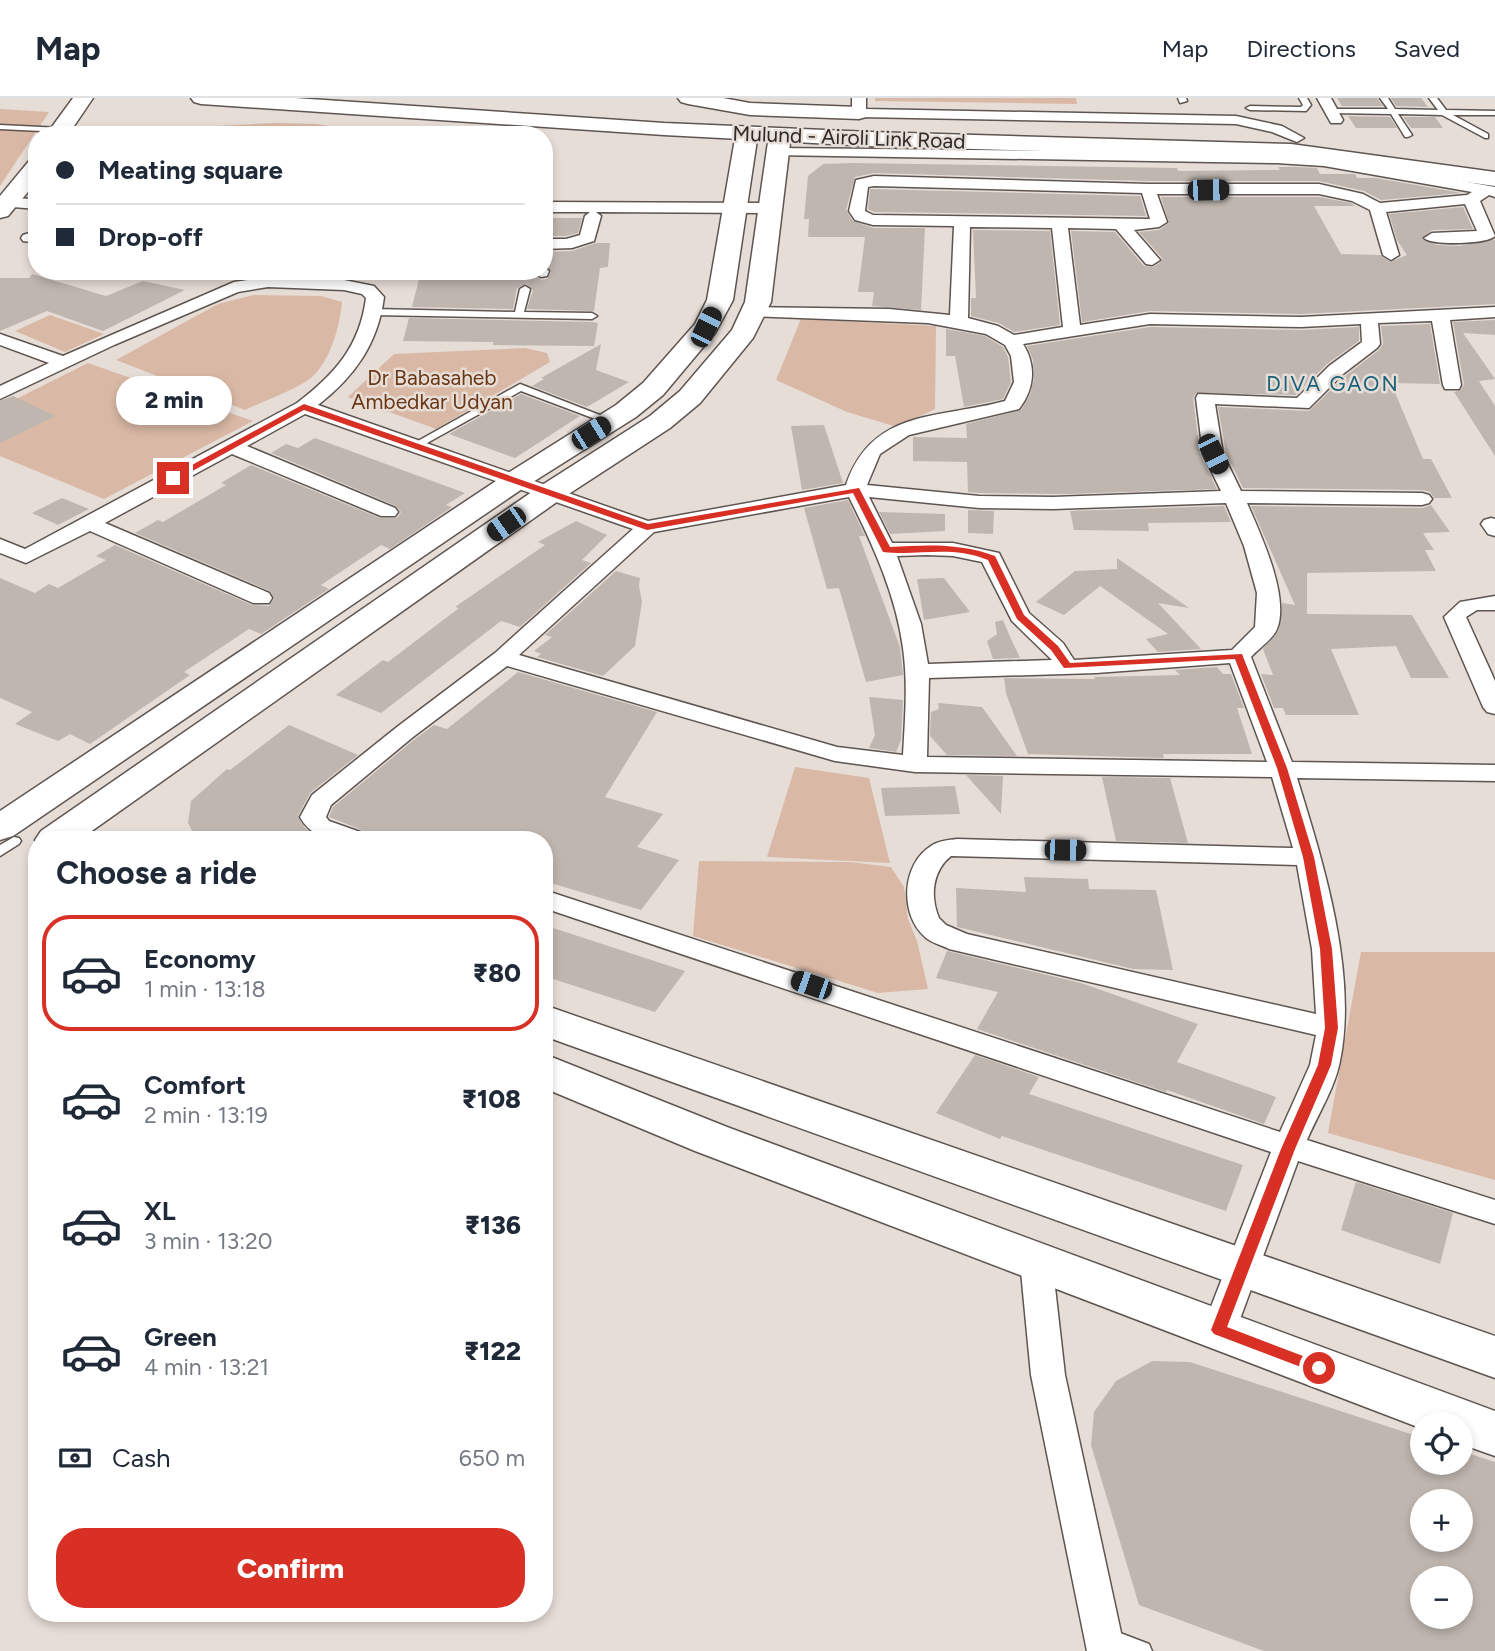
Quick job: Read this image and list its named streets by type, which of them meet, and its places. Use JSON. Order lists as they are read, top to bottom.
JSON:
{
  "streets": {
    "street": ["Mulund - Airoli Link Road"]
  },
  "districts": ["DIVA GAON"],
  "parks": ["Dr Babasaheb Ambedkar Udyan"],
  "page": {
    "header": "Map",
    "nav": ["Map", "Directions", "Saved"],
    "banner": ["Meating square", "Drop-off"],
    "bubble": "2 min",
    "heading": "Choose a ride",
    "list": [
      {
        "name": "Economy",
        "note": "1 min · 13:18",
        "value": "₹80"
      },
      {
        "name": "Comfort",
        "note": "2 min · 13:19",
        "value": "₹108"
      },
      {
        "name": "XL",
        "note": "3 min · 13:20",
        "value": "₹136"
      },
      {
        "name": "Green",
        "note": "4 min · 13:21",
        "value": "₹122"
      }
    ],
    "map_buttons": ["+", "−"],
    "pay": ["Cash", "650 m"],
    "buttons": "Confirm"
  }
}
